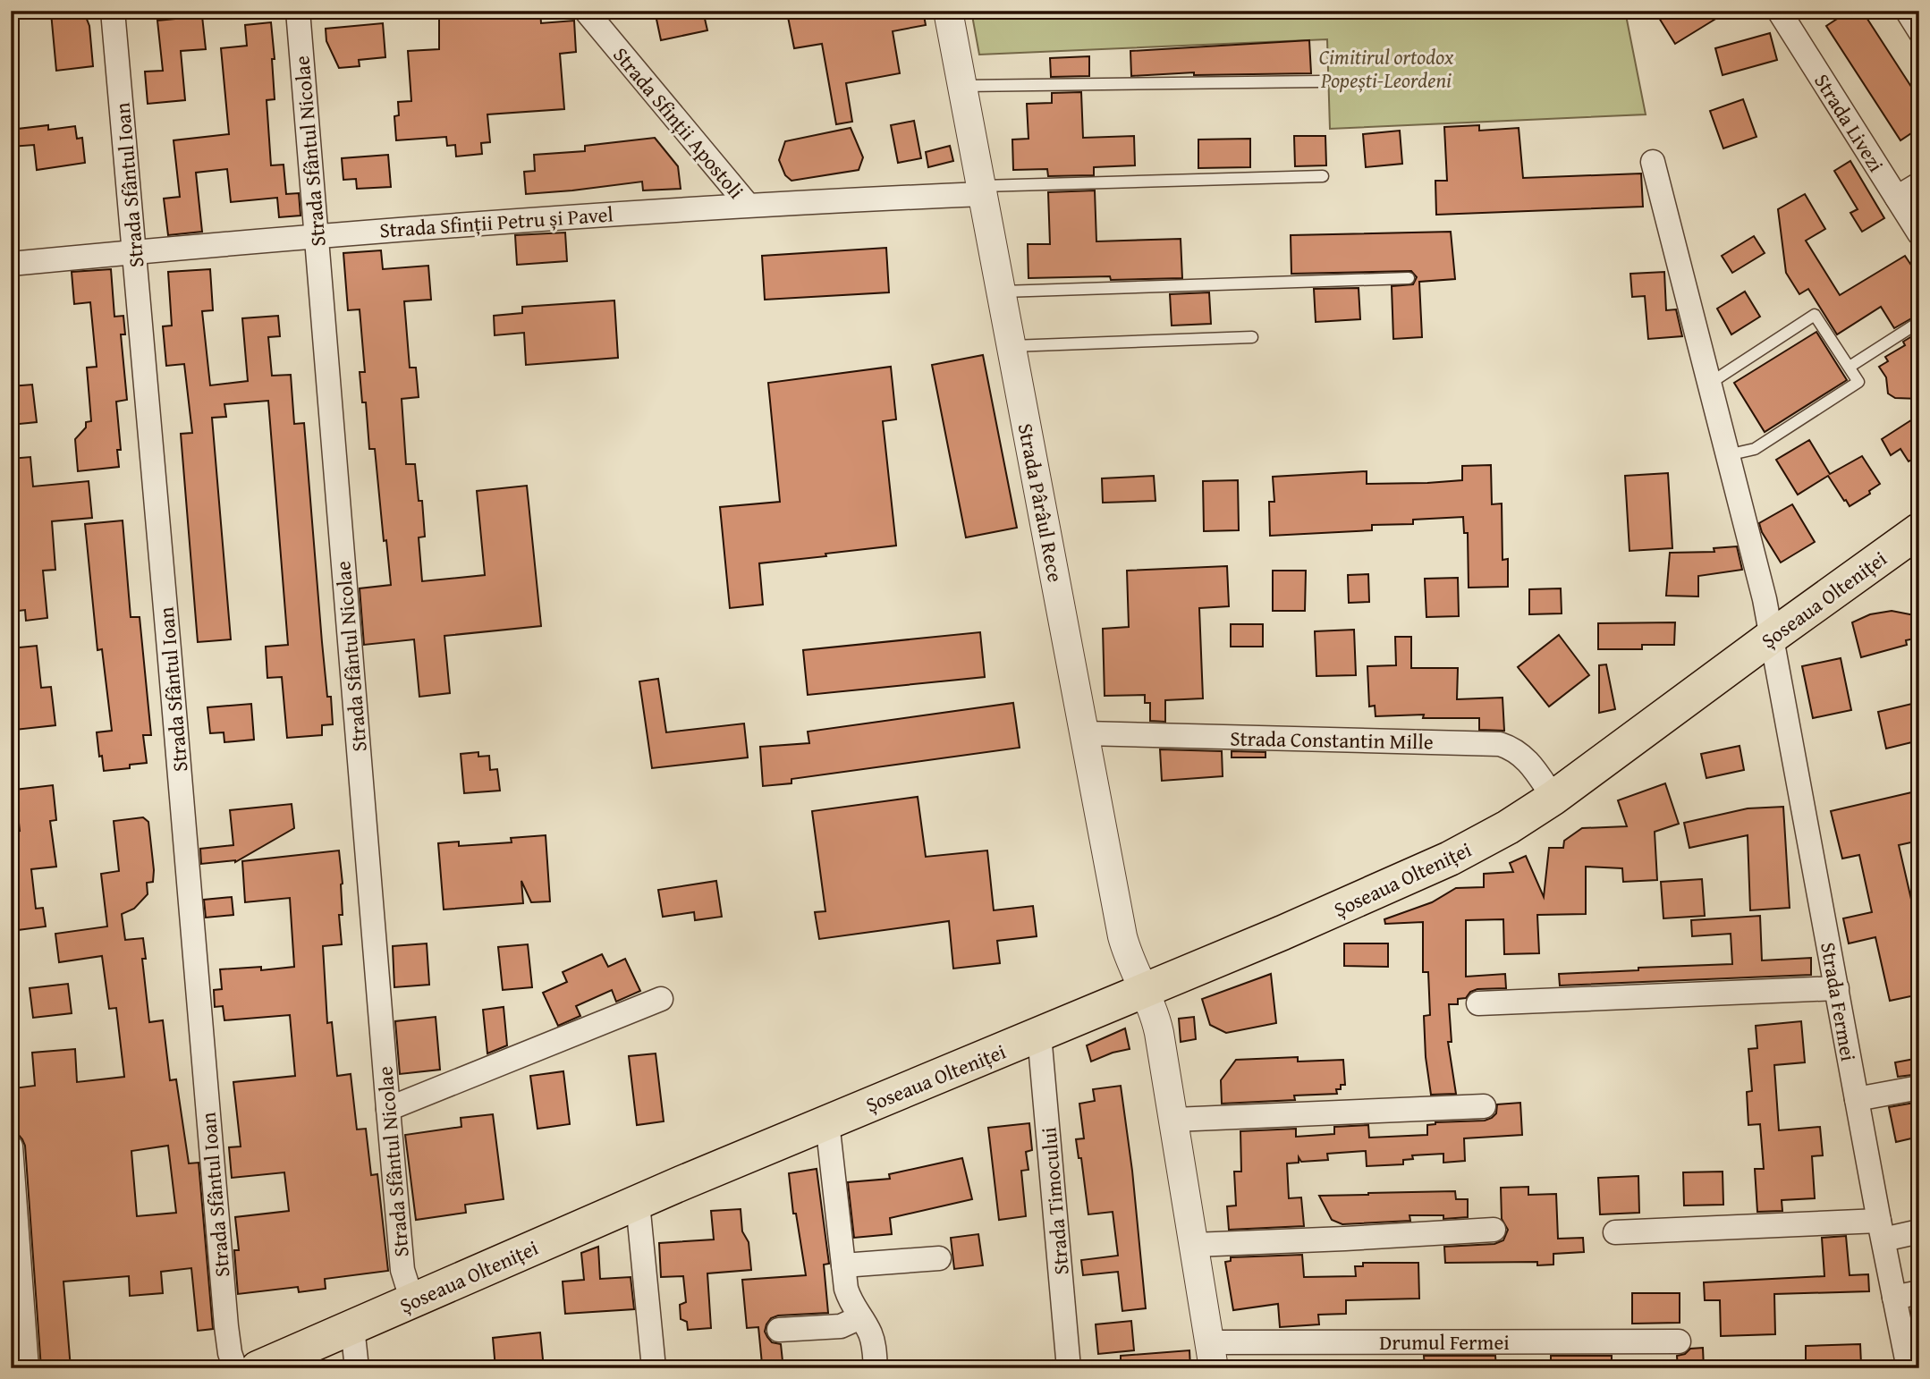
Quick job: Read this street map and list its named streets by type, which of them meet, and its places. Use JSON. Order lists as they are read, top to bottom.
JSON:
{
  "streets": {
    "main road": ["Șoseaua Olteniței"],
    "street": [
      "Strada Sfinții Apostoli",
      "Strada Livezi",
      "Strada Sfântul Nicolae",
      "Strada Sfântul Ioan",
      "Strada Sfinții Petru și Pavel",
      "Strada Pârâul Rece",
      "Strada Constantin Mille",
      "Strada Fermei",
      "Strada Timocului",
      "Drumul Fermei"
    ]
  },
  "crossings": [
    ["Strada Sfinții Apostoli", "Strada Sfinții Petru și Pavel"],
    ["Strada Sfântul Nicolae", "Strada Sfinții Petru și Pavel"],
    ["Strada Sfântul Nicolae", "Șoseaua Olteniței"],
    ["Strada Sfântul Ioan", "Strada Sfinții Petru și Pavel"],
    ["Strada Sfinții Petru și Pavel", "Strada Pârâul Rece"],
    ["Strada Pârâul Rece", "Șoseaua Olteniței"],
    ["Strada Pârâul Rece", "Strada Constantin Mille"],
    ["Strada Pârâul Rece", "Drumul Fermei"],
    ["Șoseaua Olteniței", "Strada Constantin Mille"],
    ["Șoseaua Olteniței", "Strada Fermei"],
    ["Șoseaua Olteniței", "Strada Timocului"],
    ["Șoseaua Olteniței", "Drumul Fermei"]
  ],
  "parks": ["Cimitirul ortodox Popești-Leordeni"]
}
